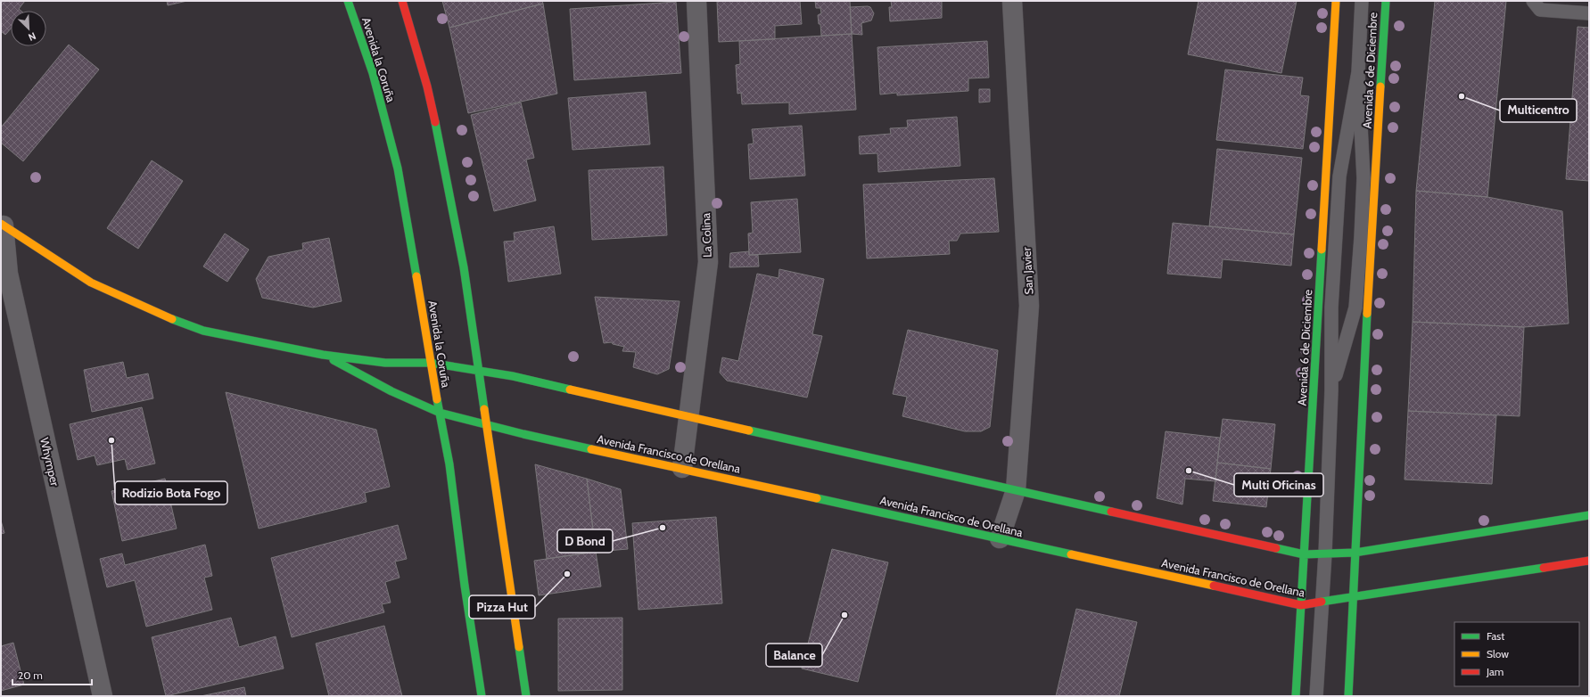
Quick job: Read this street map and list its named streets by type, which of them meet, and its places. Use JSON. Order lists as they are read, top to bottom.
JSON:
{
  "streets": {
    "main road": ["Avenida la Coruña", "Avenida 6 de Diciembre", "Avenida Francisco de Orellana"],
    "street": ["La Colina", "San Javier", "Whymper"]
  },
  "crossings": [
    ["Avenida la Coruña", "Avenida Francisco de Orellana"],
    ["Avenida 6 de Diciembre", "Avenida Francisco de Orellana"],
    ["La Colina", "Avenida Francisco de Orellana"],
    ["San Javier", "Avenida Francisco de Orellana"],
    ["Avenida Francisco de Orellana", "Whymper"]
  ],
  "places": [
    "Multicentro",
    "Rodizio Bota Fogo",
    "Multi Oficinas",
    "D Bond",
    "Pizza Hut",
    "Balance"
  ],
  "legend": ["Fast", "Slow", "Jam"],
  "scale_bar": "20 m",
  "north": "bottom right"
}
